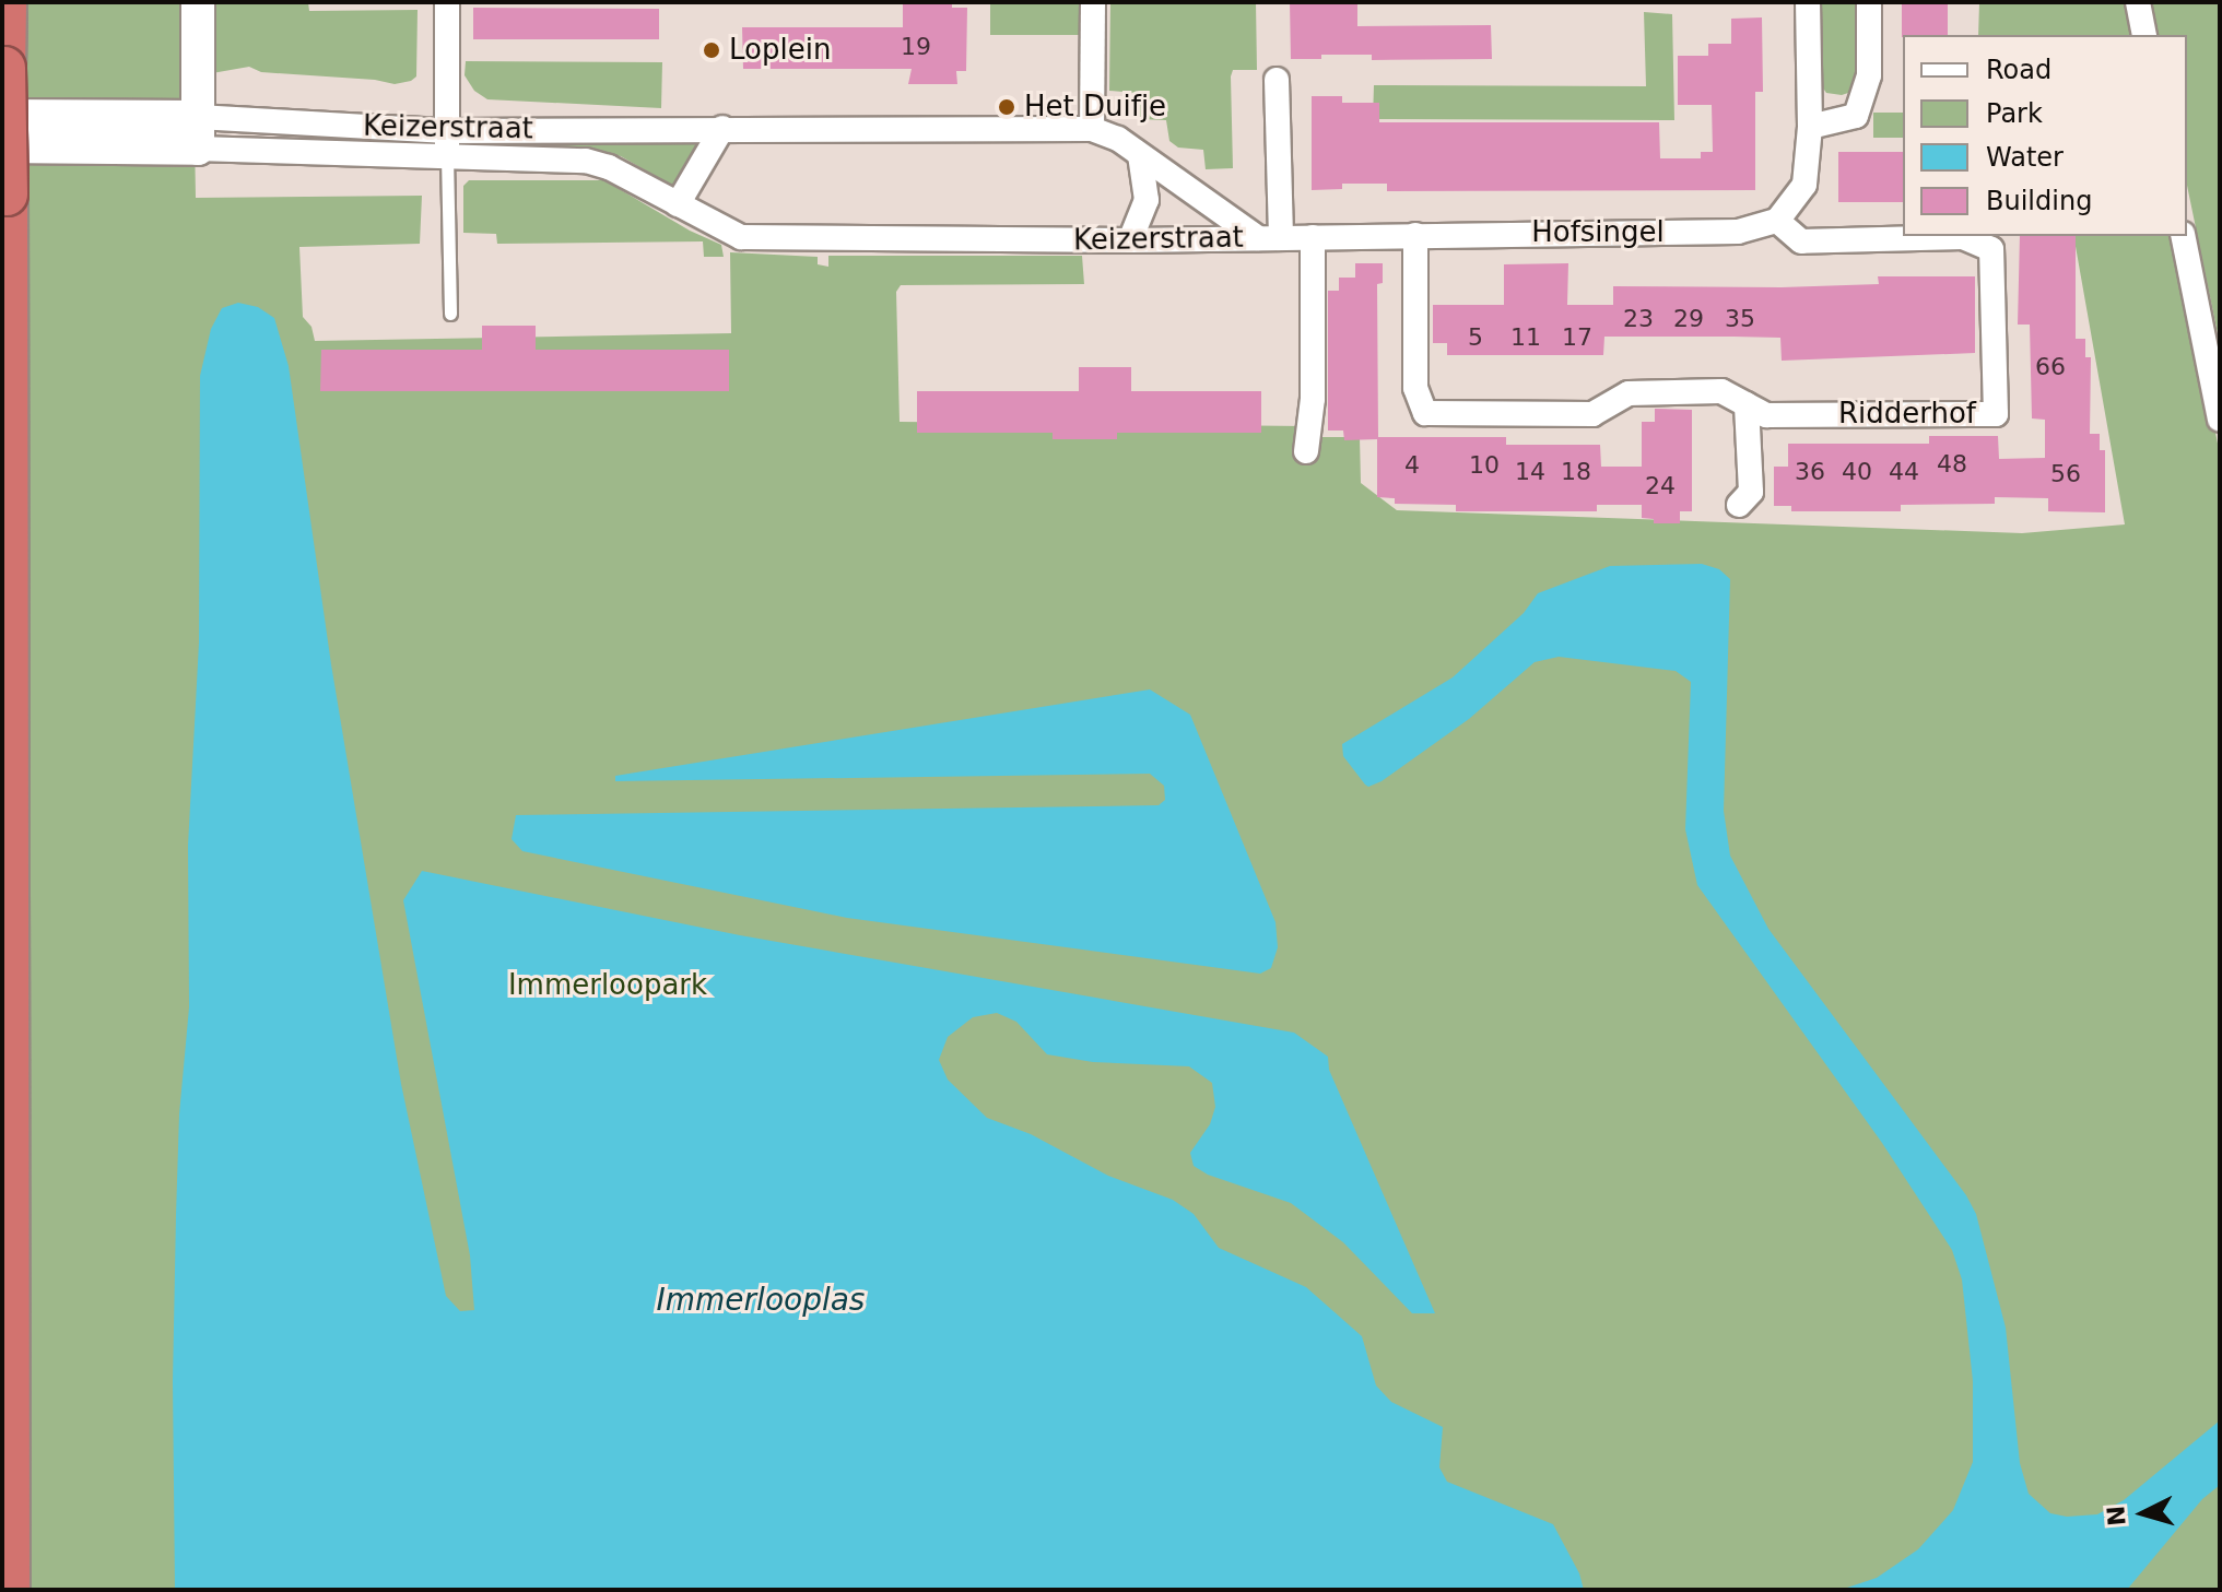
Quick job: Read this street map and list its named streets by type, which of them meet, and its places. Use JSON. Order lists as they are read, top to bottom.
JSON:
{
  "streets": {
    "street": ["Keizerstraat", "Hofsingel", "Ridderhof"]
  },
  "crossings": [
    ["Keizerstraat", "Hofsingel"],
    ["Hofsingel", "Ridderhof"]
  ],
  "water": ["Immerlooplas"],
  "parks": ["Immerloopark"],
  "places": ["Loplein", "Het Duifje"],
  "house_numbers": [
    "19",
    "23",
    "29",
    "35",
    "5",
    "11",
    "17",
    "66",
    "48",
    "4",
    "10",
    "14",
    "18",
    "36",
    "40",
    "44",
    "56",
    "24"
  ],
  "legend": [
    "Road",
    "Park",
    "Water",
    "Building"
  ],
  "north": "left"
}
